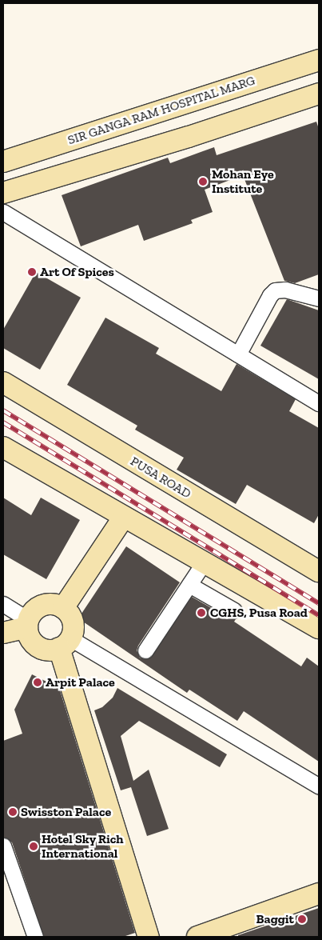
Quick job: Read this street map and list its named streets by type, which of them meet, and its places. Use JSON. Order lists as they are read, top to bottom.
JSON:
{
  "streets": {
    "street": ["SIR GANGA RAM HOSPITAL MARG", "PUSA ROAD"]
  },
  "places": [
    "Mohan Eye Institute",
    "Art Of Spices",
    "CGHS, Pusa Road",
    "Arpit Palace",
    "Swisston Palace",
    "Hotel Sky Rich International",
    "Baggit"
  ]
}
